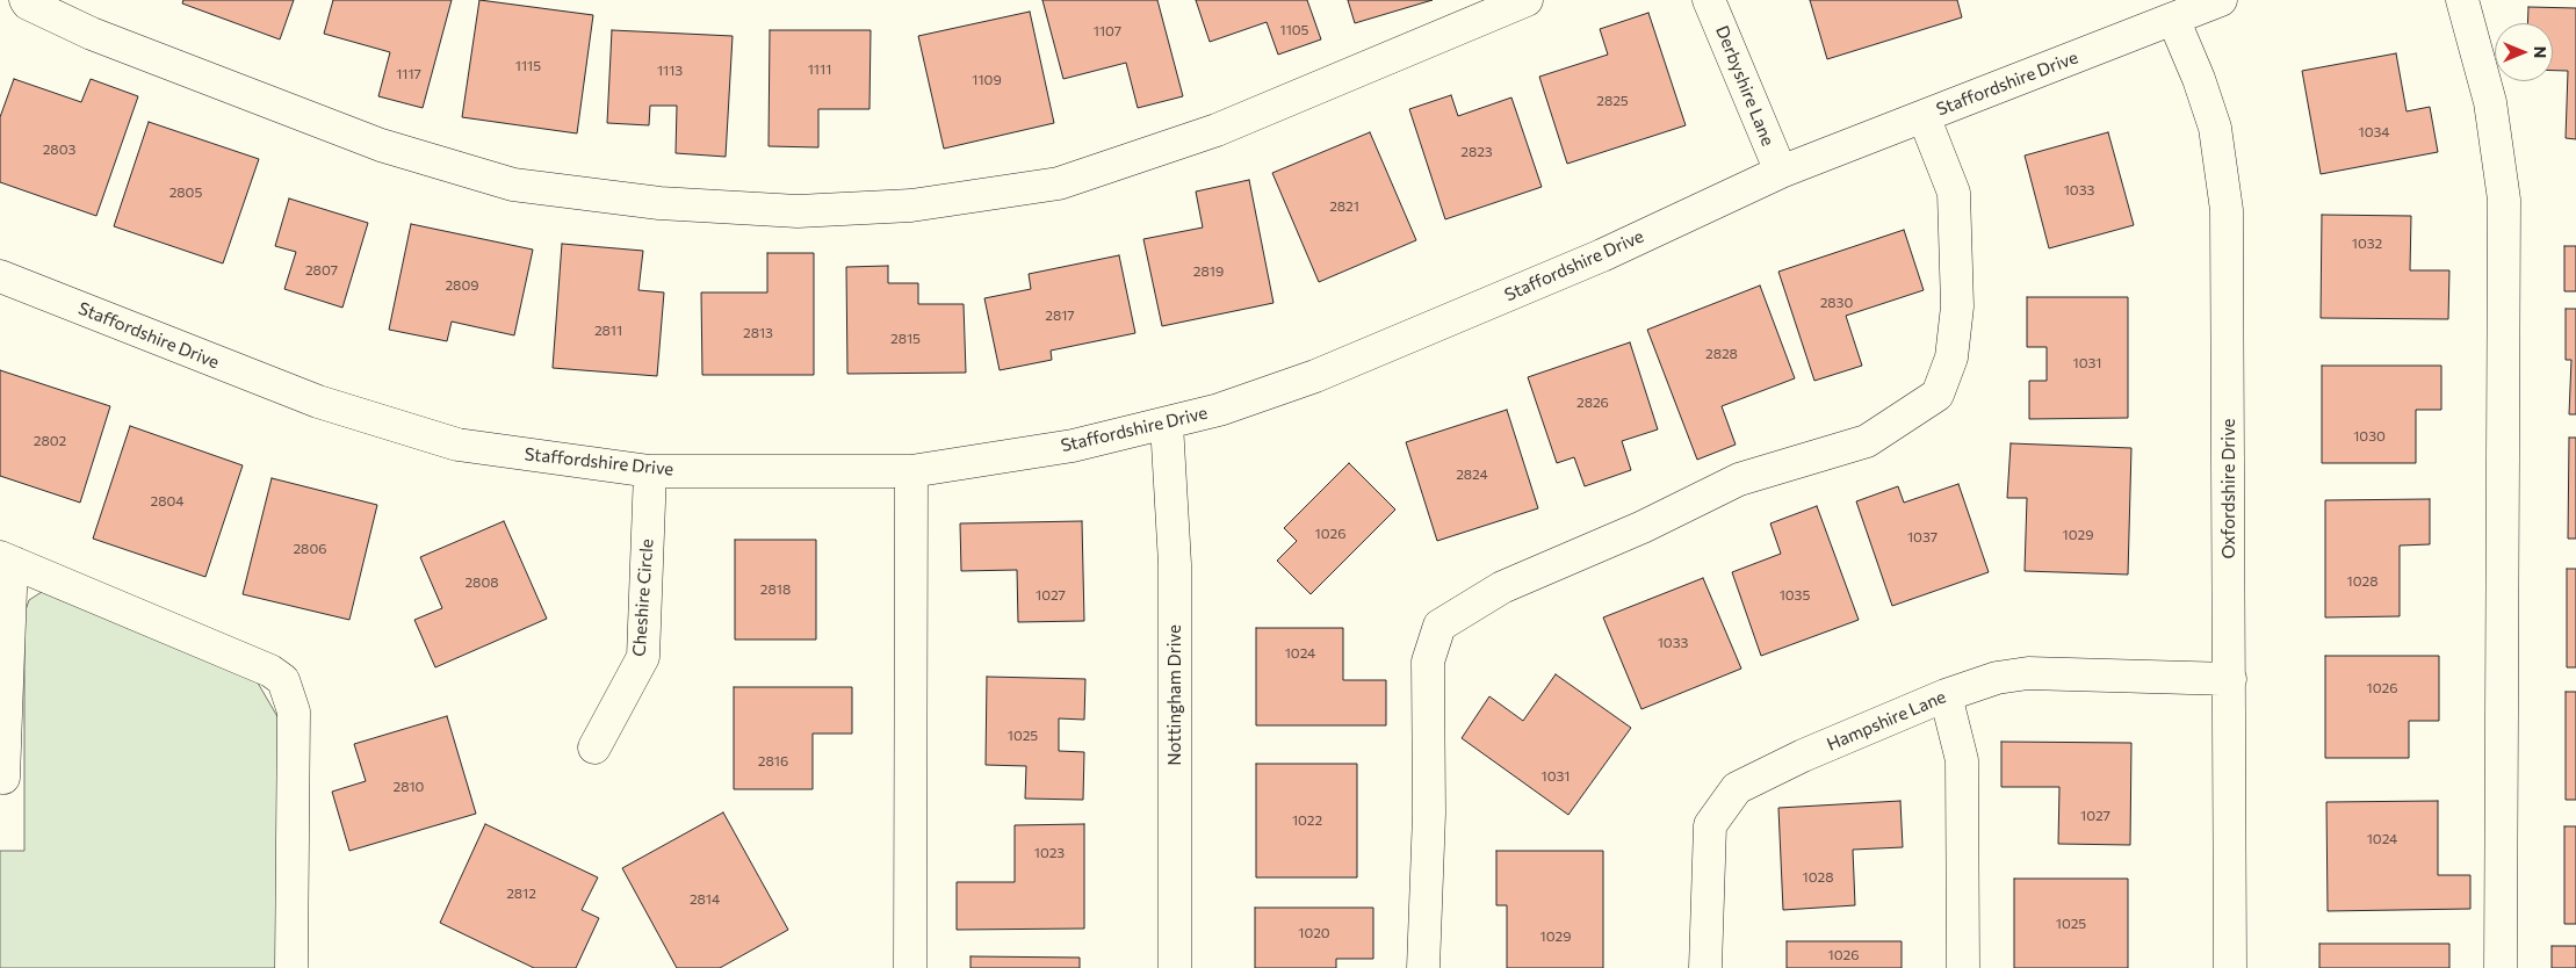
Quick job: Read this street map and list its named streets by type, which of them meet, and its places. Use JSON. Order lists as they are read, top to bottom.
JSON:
{
  "streets": {
    "street": [
      "Staffordshire Drive",
      "Derbyshire Lane",
      "Oxfordshire Drive",
      "Cheshire Circle",
      "Nottingham Drive",
      "Hampshire Lane"
    ]
  },
  "crossings": [
    ["Staffordshire Drive", "Derbyshire Lane"],
    ["Staffordshire Drive", "Oxfordshire Drive"],
    ["Staffordshire Drive", "Cheshire Circle"],
    ["Staffordshire Drive", "Nottingham Drive"],
    ["Oxfordshire Drive", "Hampshire Lane"]
  ],
  "house_numbers": [
    "1105",
    "1107",
    "1115",
    "1111",
    "1113",
    "1117",
    "1109",
    "2825",
    "1034",
    "2803",
    "2823",
    "1033",
    "2805",
    "2821",
    "1032",
    "2807",
    "2819",
    "2809",
    "2830",
    "2817",
    "2811",
    "2813",
    "2815",
    "2828",
    "1031",
    "2826",
    "1030",
    "2802",
    "2824",
    "2804",
    "1026",
    "1029",
    "1037",
    "2806",
    "1028",
    "2808",
    "2818",
    "1027",
    "1035",
    "1033",
    "1024",
    "1026",
    "1025",
    "2816",
    "1031",
    "2810",
    "1027",
    "1022",
    "1024",
    "1023",
    "1028",
    "2812",
    "2814",
    "1025",
    "1020",
    "1029",
    "1026"
  ],
  "north": "right"
}
